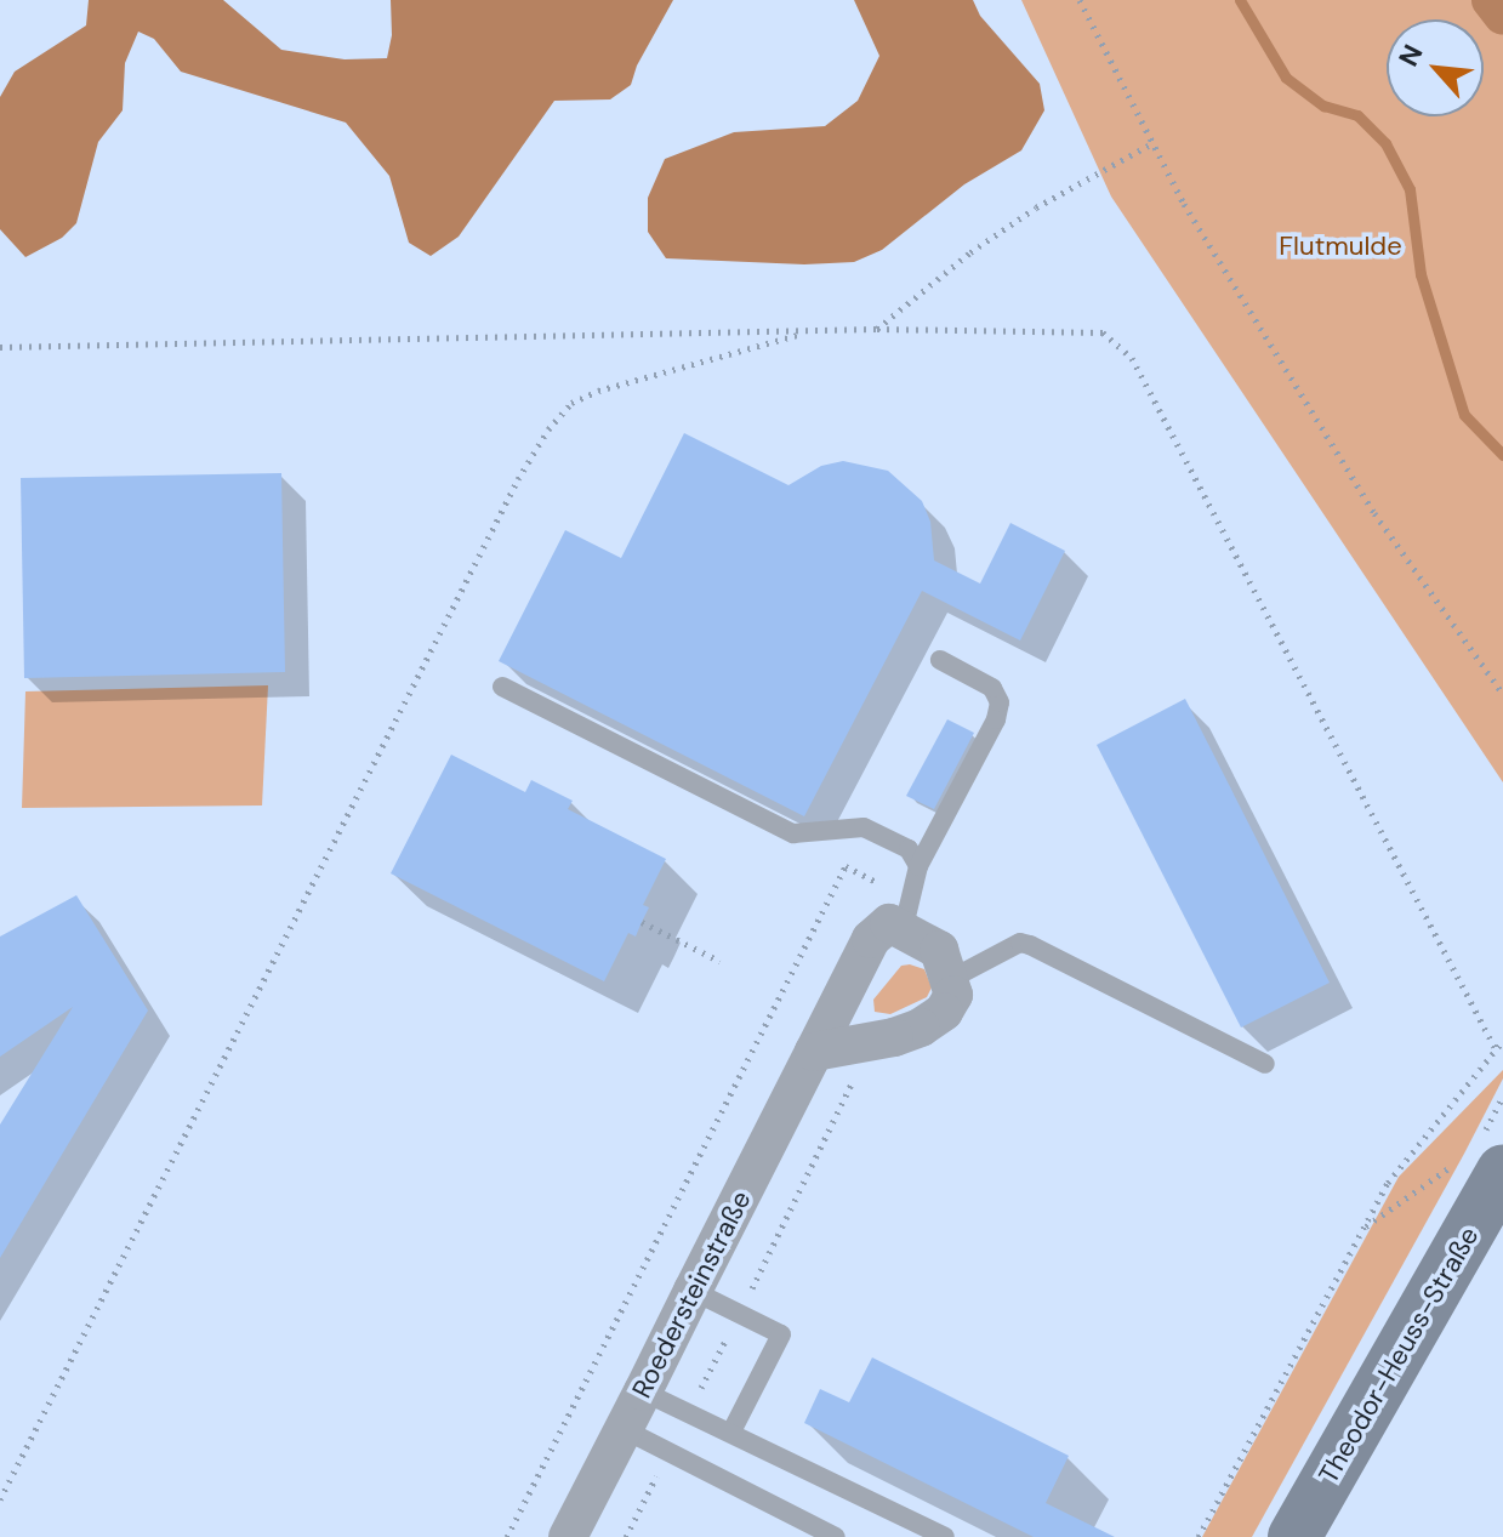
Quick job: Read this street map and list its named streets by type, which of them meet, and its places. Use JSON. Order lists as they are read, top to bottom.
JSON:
{
  "streets": {
    "main road": ["Theodor-Heuss-Straße"],
    "street": ["Roedersteinstraße"]
  },
  "parks": ["Flutmulde"],
  "north": "top left"
}
